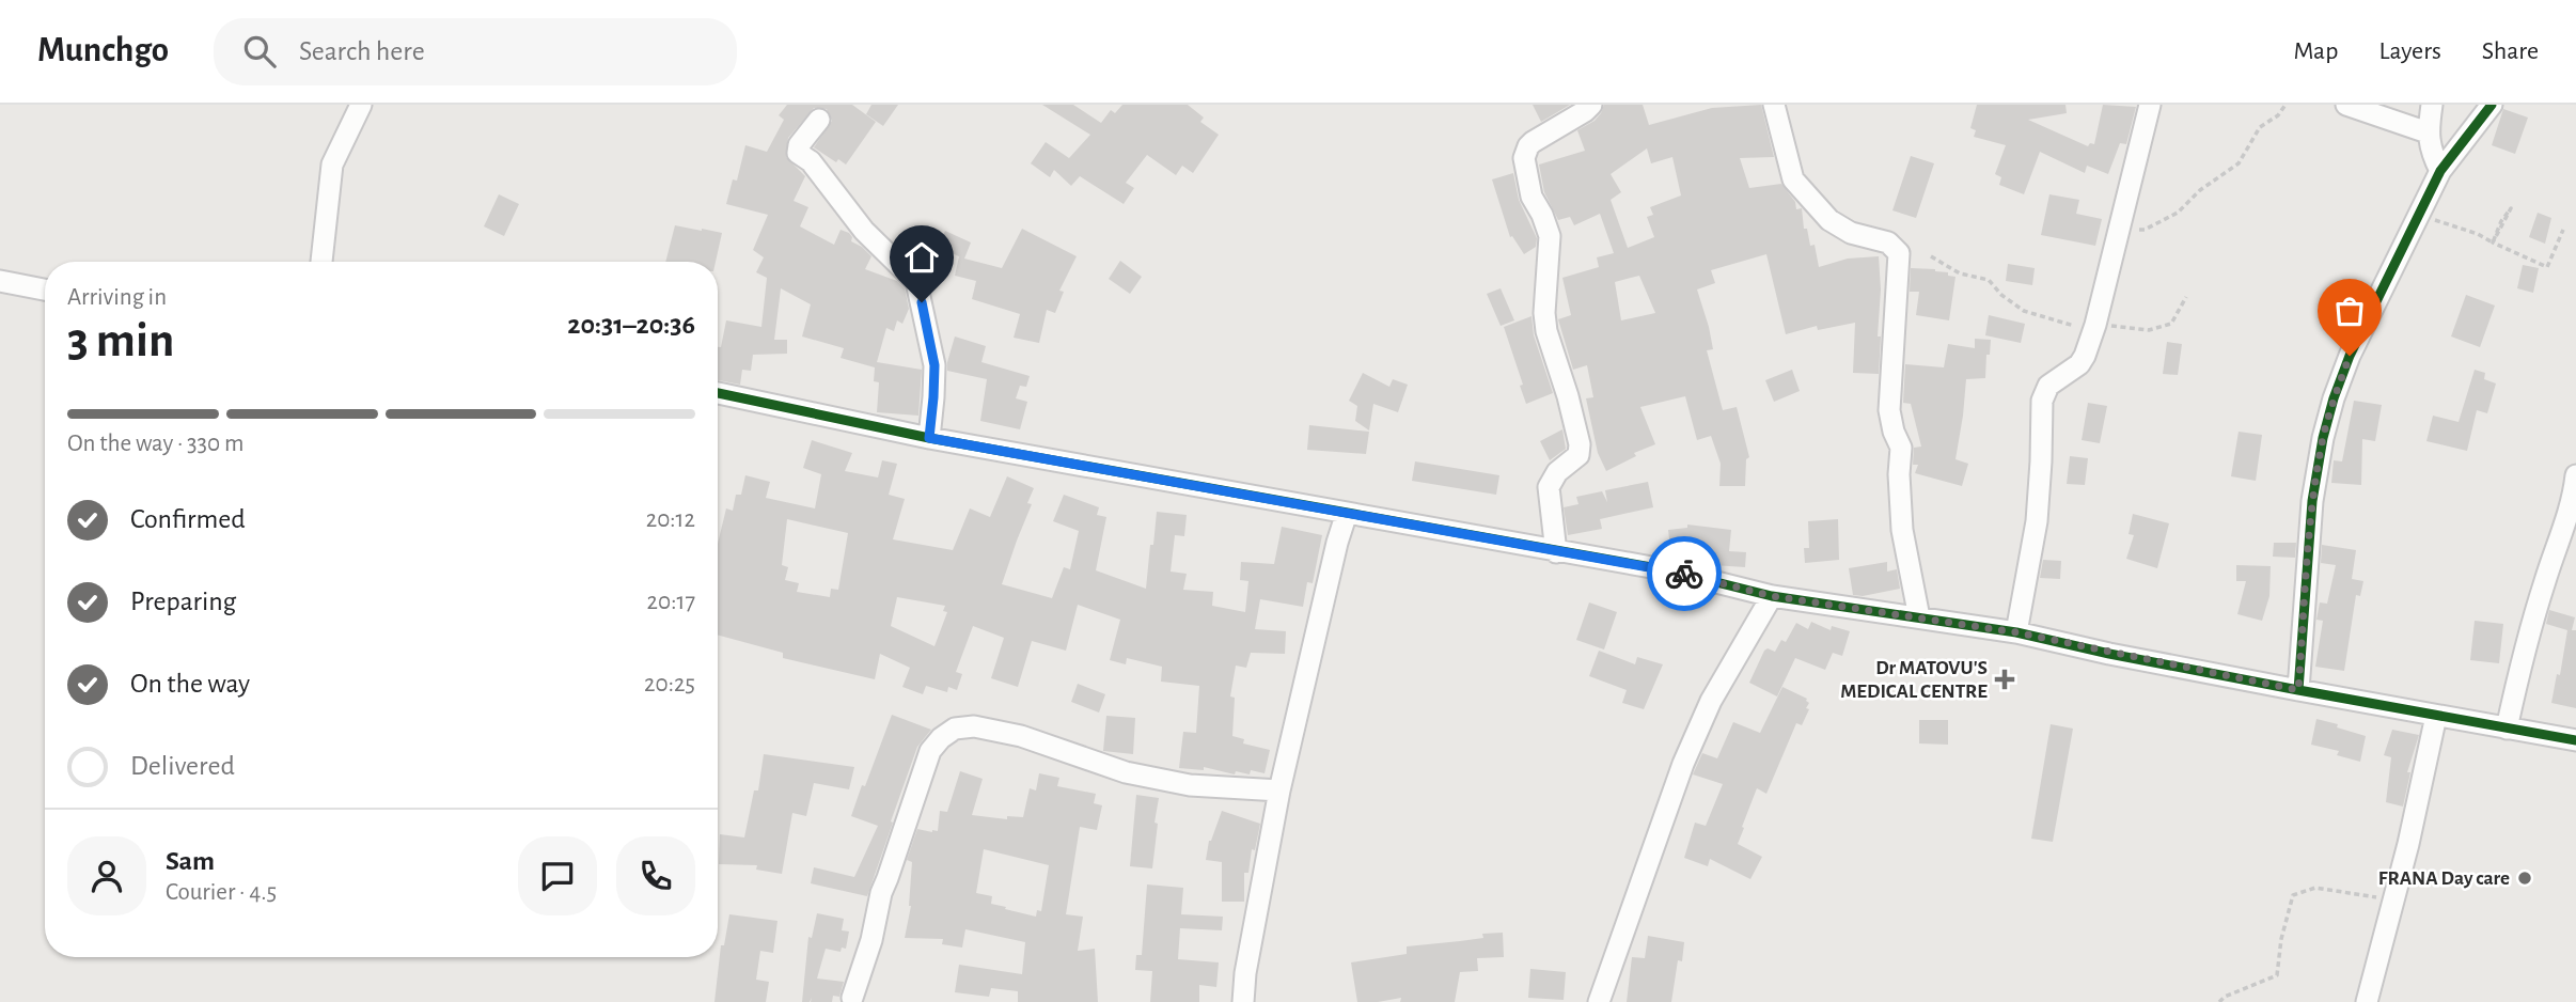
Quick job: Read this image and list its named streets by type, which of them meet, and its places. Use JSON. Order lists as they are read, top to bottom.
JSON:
{
  "places": {
    "health": ["Dr MATOVU'S MEDICAL CENTRE"],
    "other": ["FRANA Day care"]
  },
  "page": {
    "header": "Munchgo",
    "search": "Search here",
    "nav": ["Map", "Layers", "Share"],
    "heading": ["3 min", "Arriving in", "20:31–20:36"],
    "panel": ["Sam", "Courier · 4.5"],
    "bar": "On the way · 330 m",
    "list": [
      ["Confirmed", "20:12"],
      ["Preparing", "20:17"],
      ["On the way", "20:25"],
      "Delivered"
    ]
  }
}
